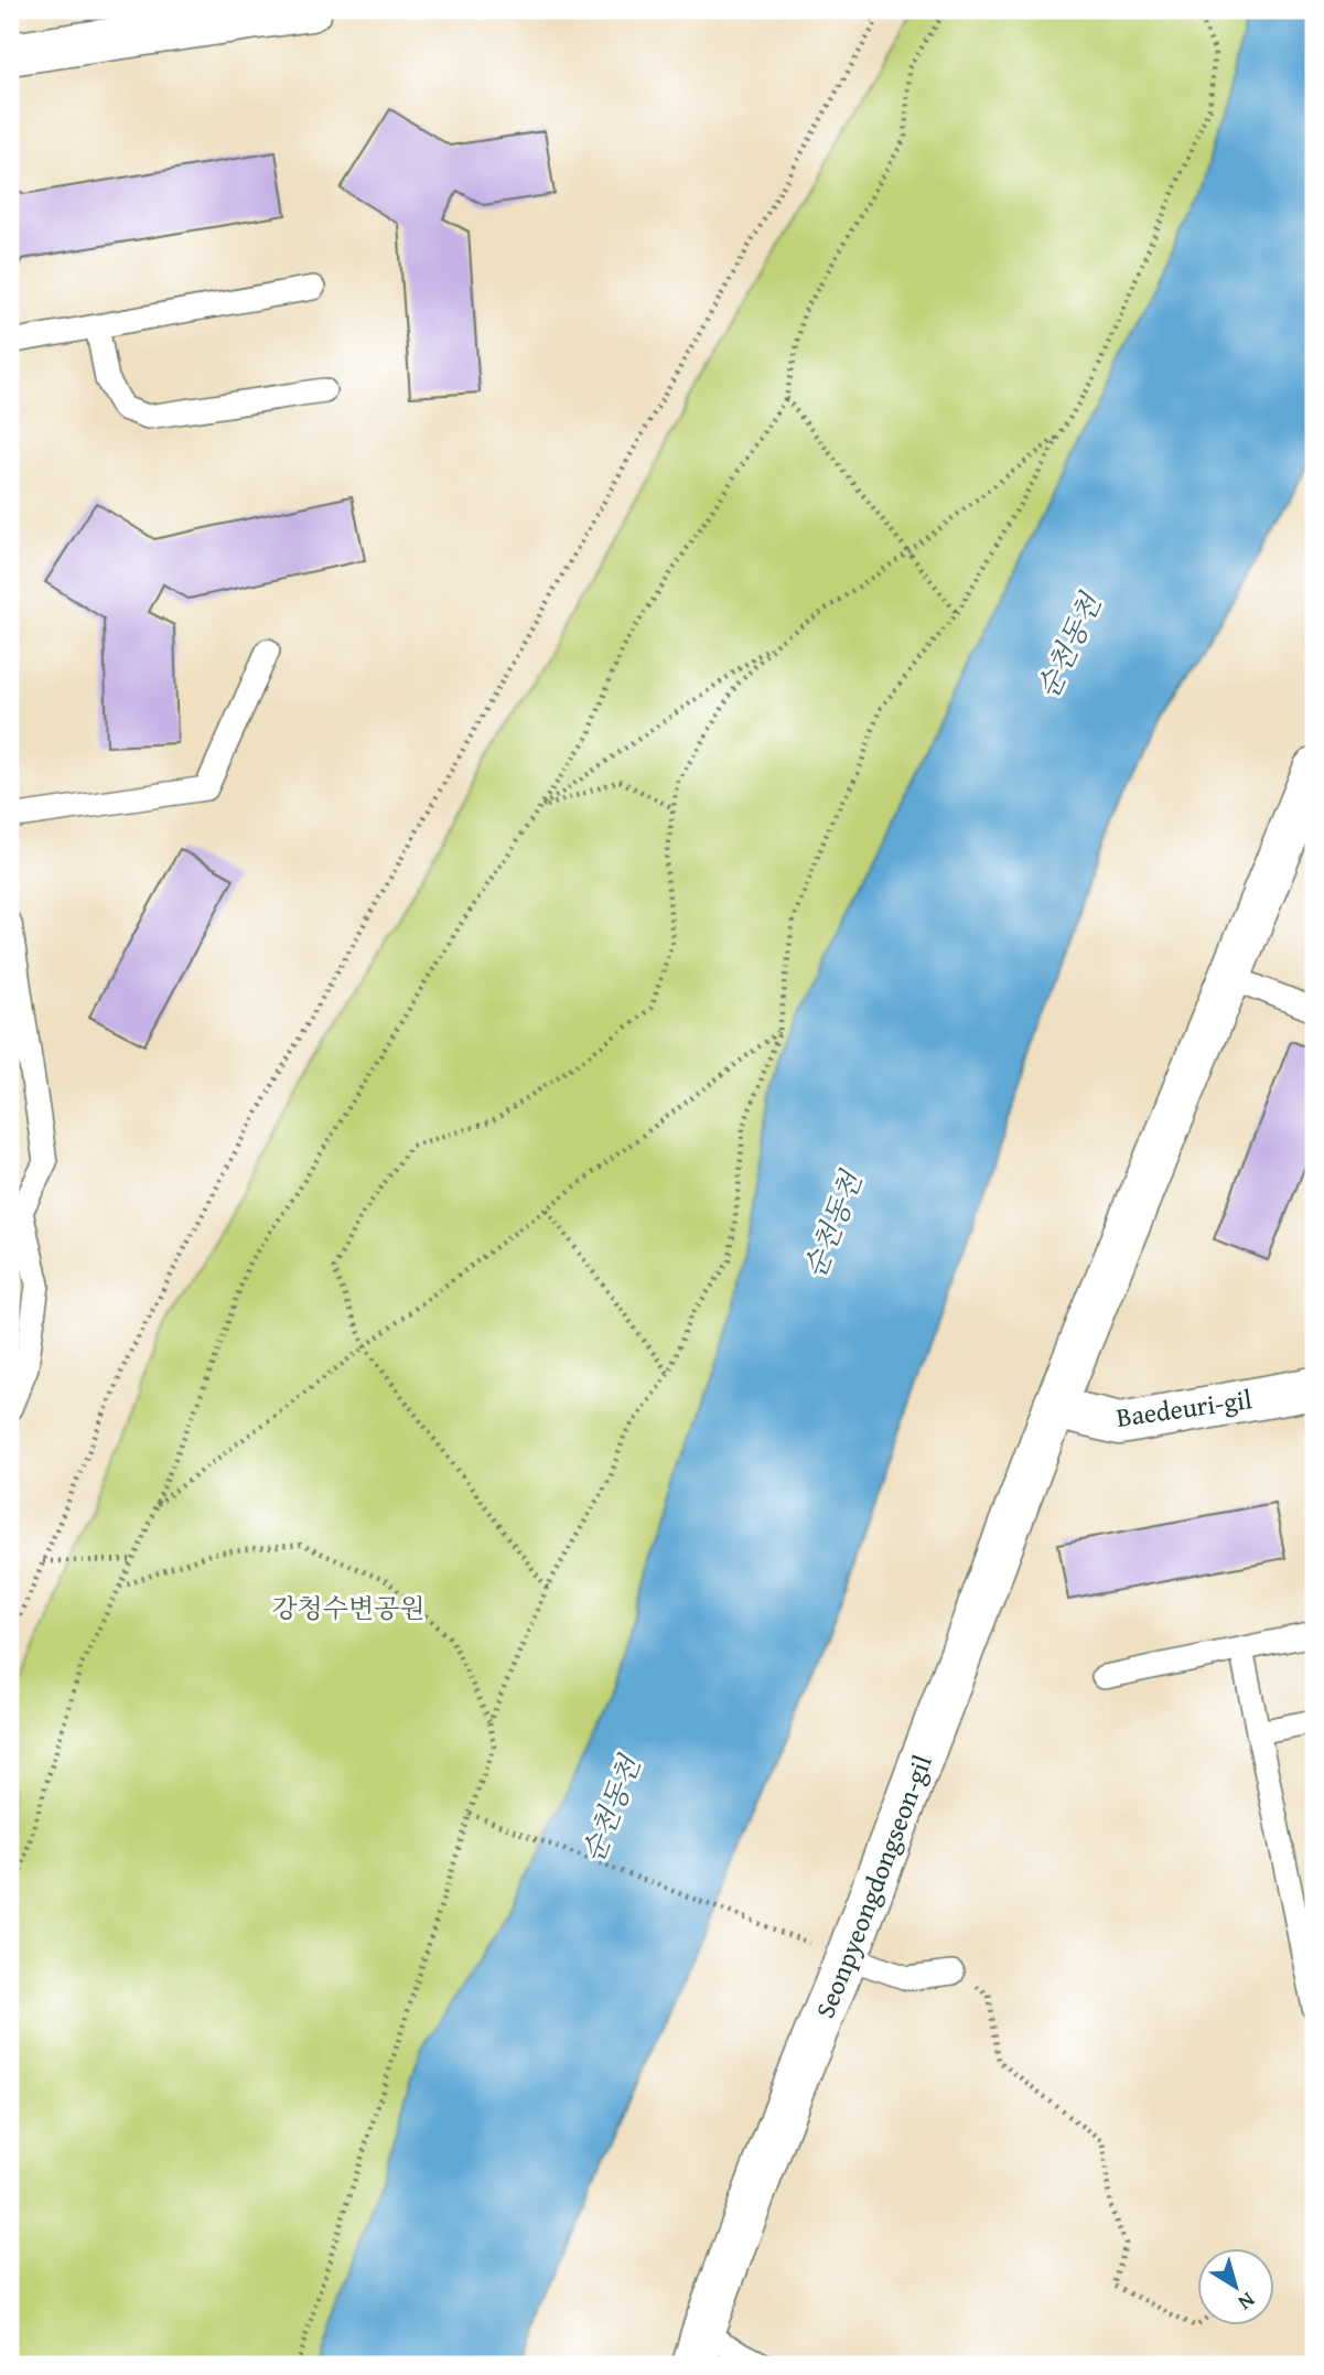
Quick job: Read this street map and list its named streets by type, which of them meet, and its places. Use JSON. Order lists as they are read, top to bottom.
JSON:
{
  "streets": {
    "street": ["Baedeuri-gil", "Seonpyeongdongseon-gil"]
  },
  "crossings": [
    ["Baedeuri-gil", "Seonpyeongdongseon-gil"]
  ],
  "water": ["순천동천"],
  "parks": ["강청수변공원"],
  "north": "bottom right"
}
